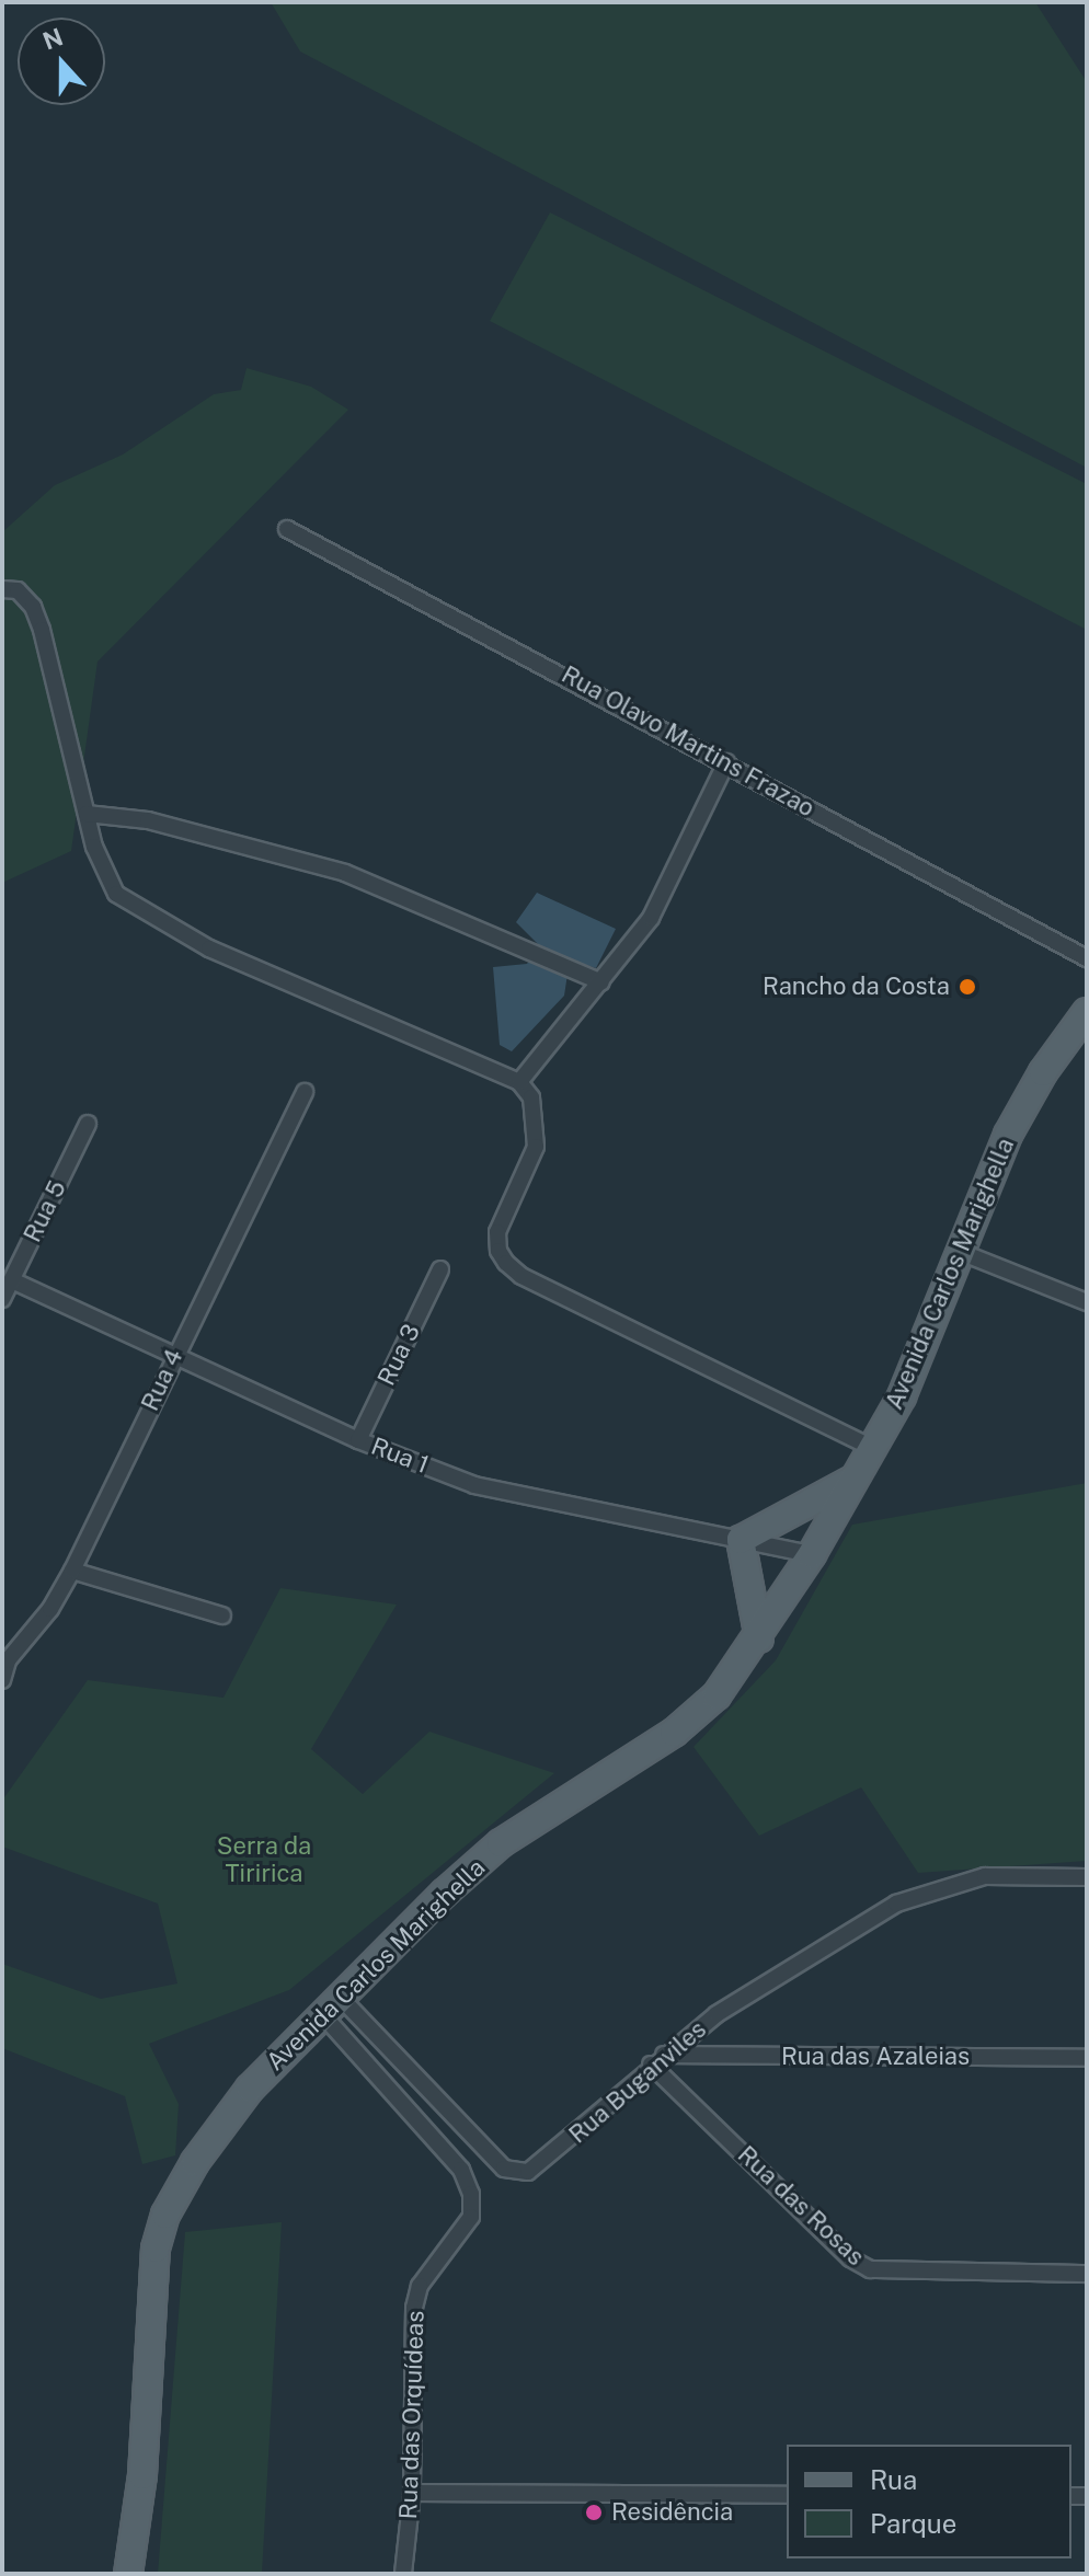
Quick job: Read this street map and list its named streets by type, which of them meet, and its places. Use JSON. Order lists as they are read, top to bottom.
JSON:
{
  "streets": {
    "main road": ["Avenida Carlos Marighella"],
    "street": [
      "Rua Olavo Martins Frazao",
      "Rua 5",
      "Rua 3",
      "Rua 4",
      "Rua 1",
      "Rua das Azaleias",
      "Rua Buganviles",
      "Rua das Rosas",
      "Rua das Orquídeas"
    ]
  },
  "crossings": [
    ["Rua 5", "Rua 1"],
    ["Avenida Carlos Marighella", "Rua 1"],
    ["Avenida Carlos Marighella", "Rua Buganviles"],
    ["Avenida Carlos Marighella", "Rua das Orquídeas"],
    ["Rua 3", "Rua 1"],
    ["Rua 4", "Rua 1"],
    ["Rua das Azaleias", "Rua Buganviles"],
    ["Rua das Azaleias", "Rua das Rosas"],
    ["Rua Buganviles", "Rua das Rosas"],
    ["Rua Buganviles", "Rua das Orquídeas"]
  ],
  "parks": ["Serra da Tiririca"],
  "places": ["Rancho da Costa", "Residência"],
  "legend": ["Rua", "Parque"],
  "north": "top"
}
